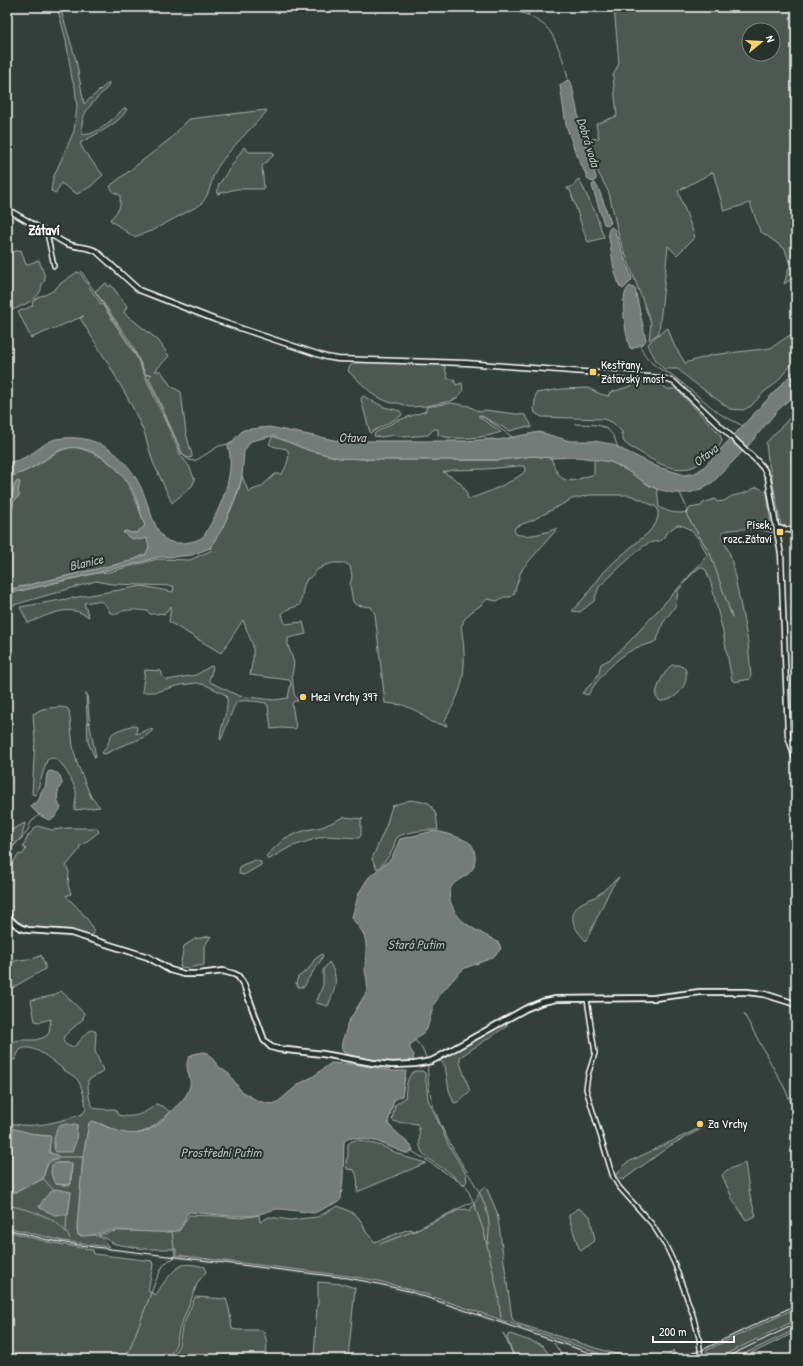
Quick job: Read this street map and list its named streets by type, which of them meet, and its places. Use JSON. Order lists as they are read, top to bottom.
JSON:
{
  "districts": ["Zátaví"],
  "water": [
    "Dobrá voda",
    "Otava",
    "Blanice",
    "Stará Putim",
    "Prostřední Putim"
  ],
  "places": {
    "transit": ["Kestřany, Zátavský most", "Písek, rozc.Zátaví"],
    "other": ["Mezi Vrchy 397", "Za Vrchy"]
  },
  "scale_bar": "200 m",
  "north": "right"
}
